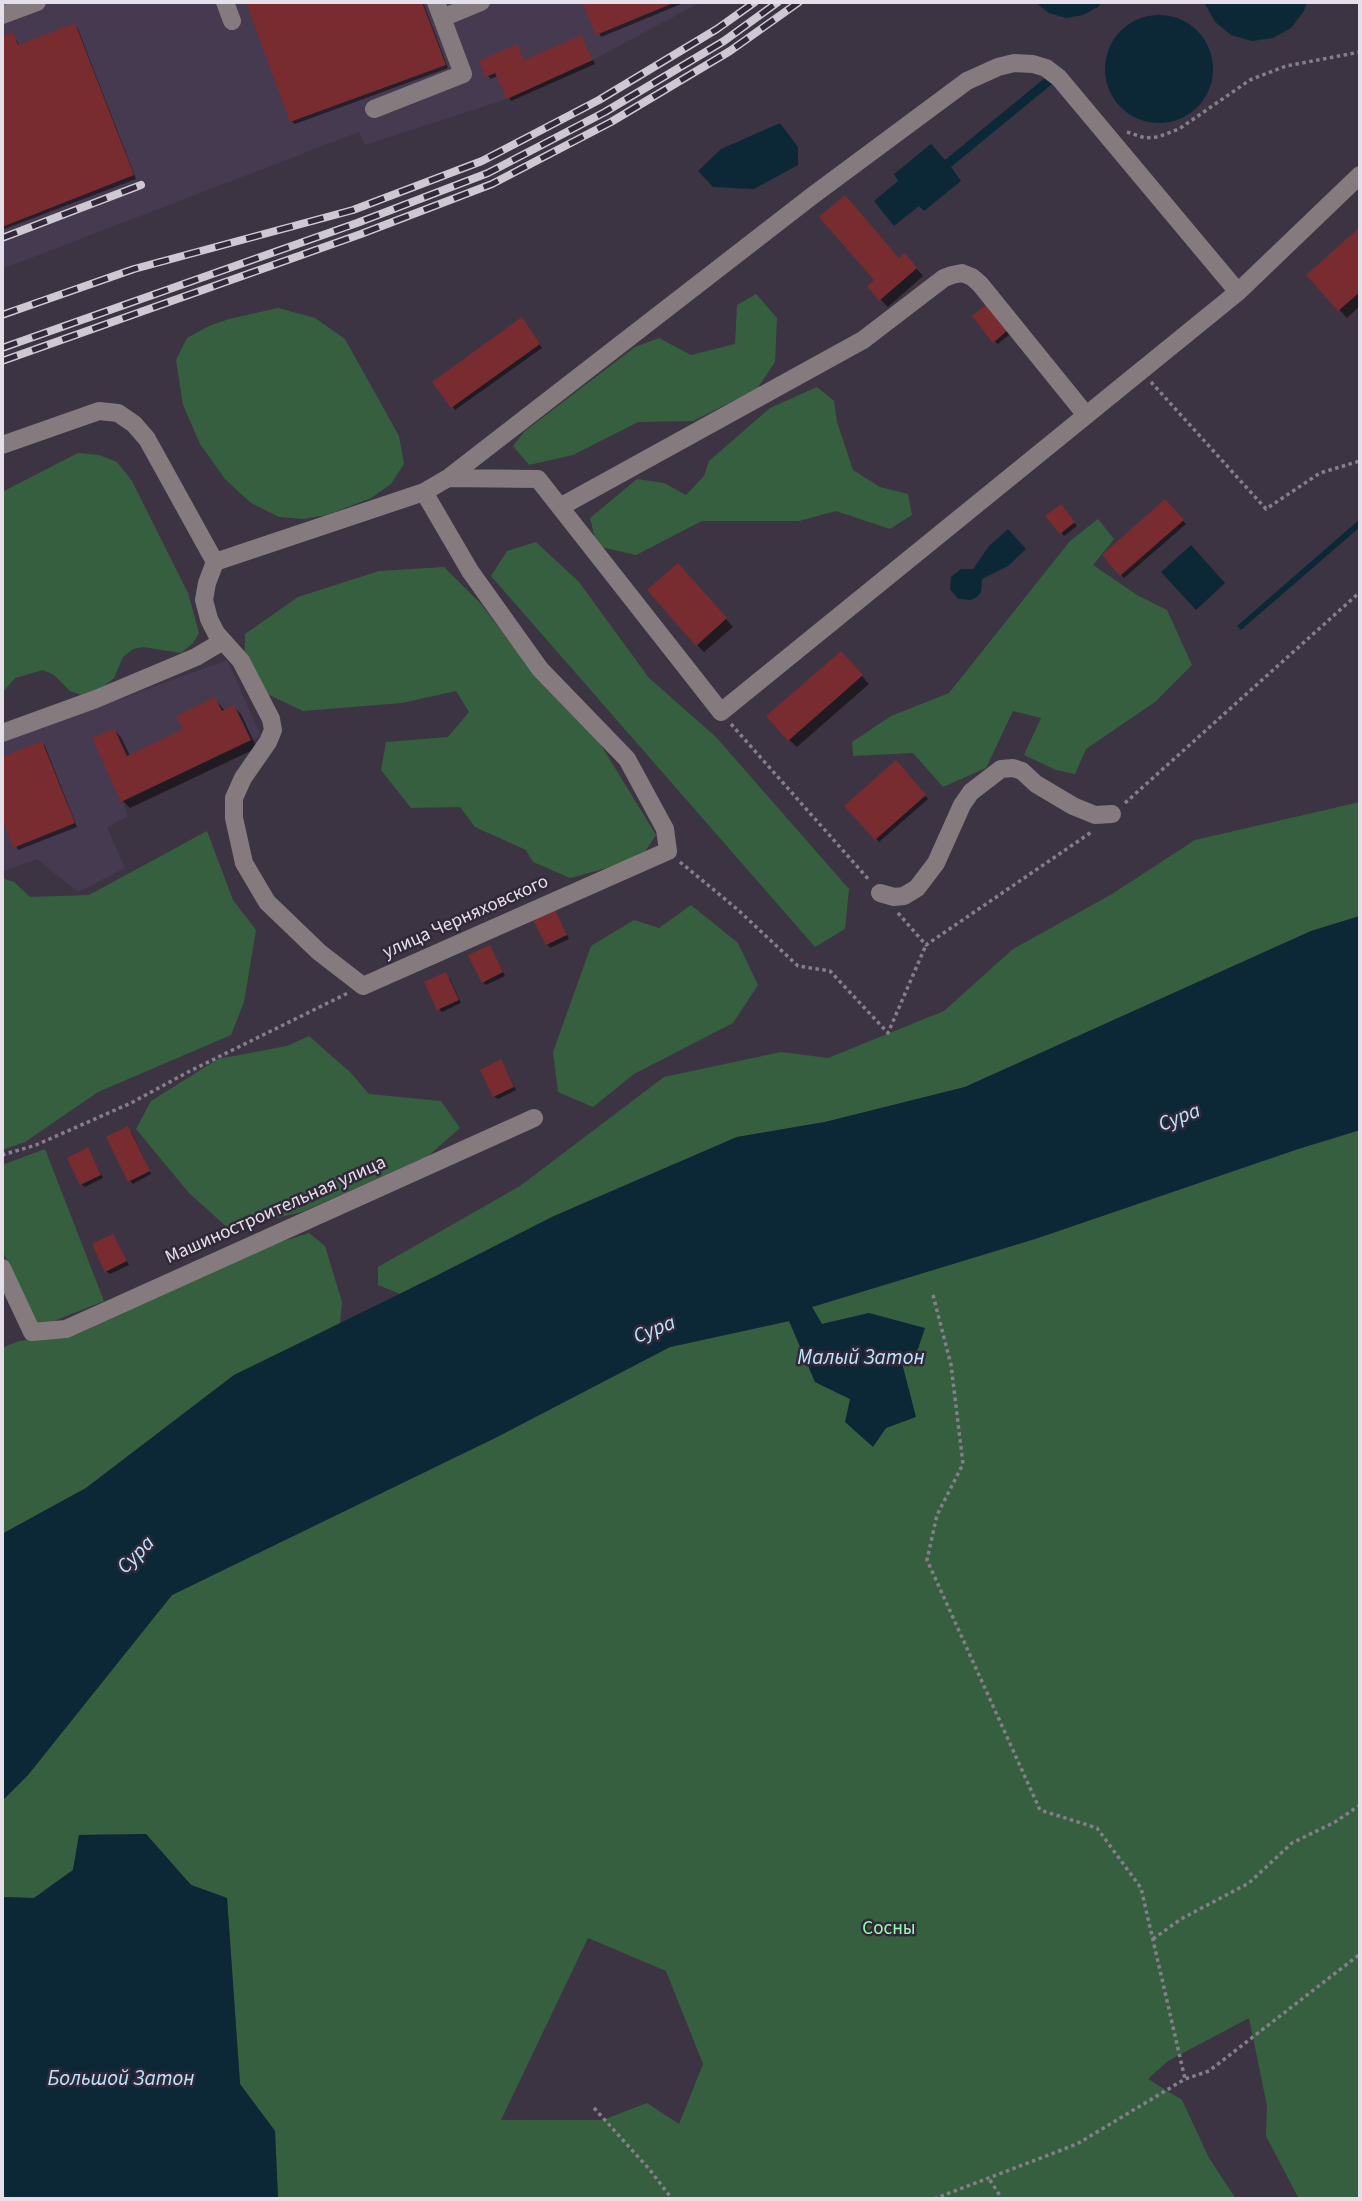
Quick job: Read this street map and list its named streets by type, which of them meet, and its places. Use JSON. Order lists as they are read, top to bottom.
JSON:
{
  "streets": {
    "street": ["улица Черняховского", "Машиностроительная улица"]
  },
  "water": ["Сура", "Малый Затон", "Большой Затон"],
  "parks": ["Сосны"]
}
